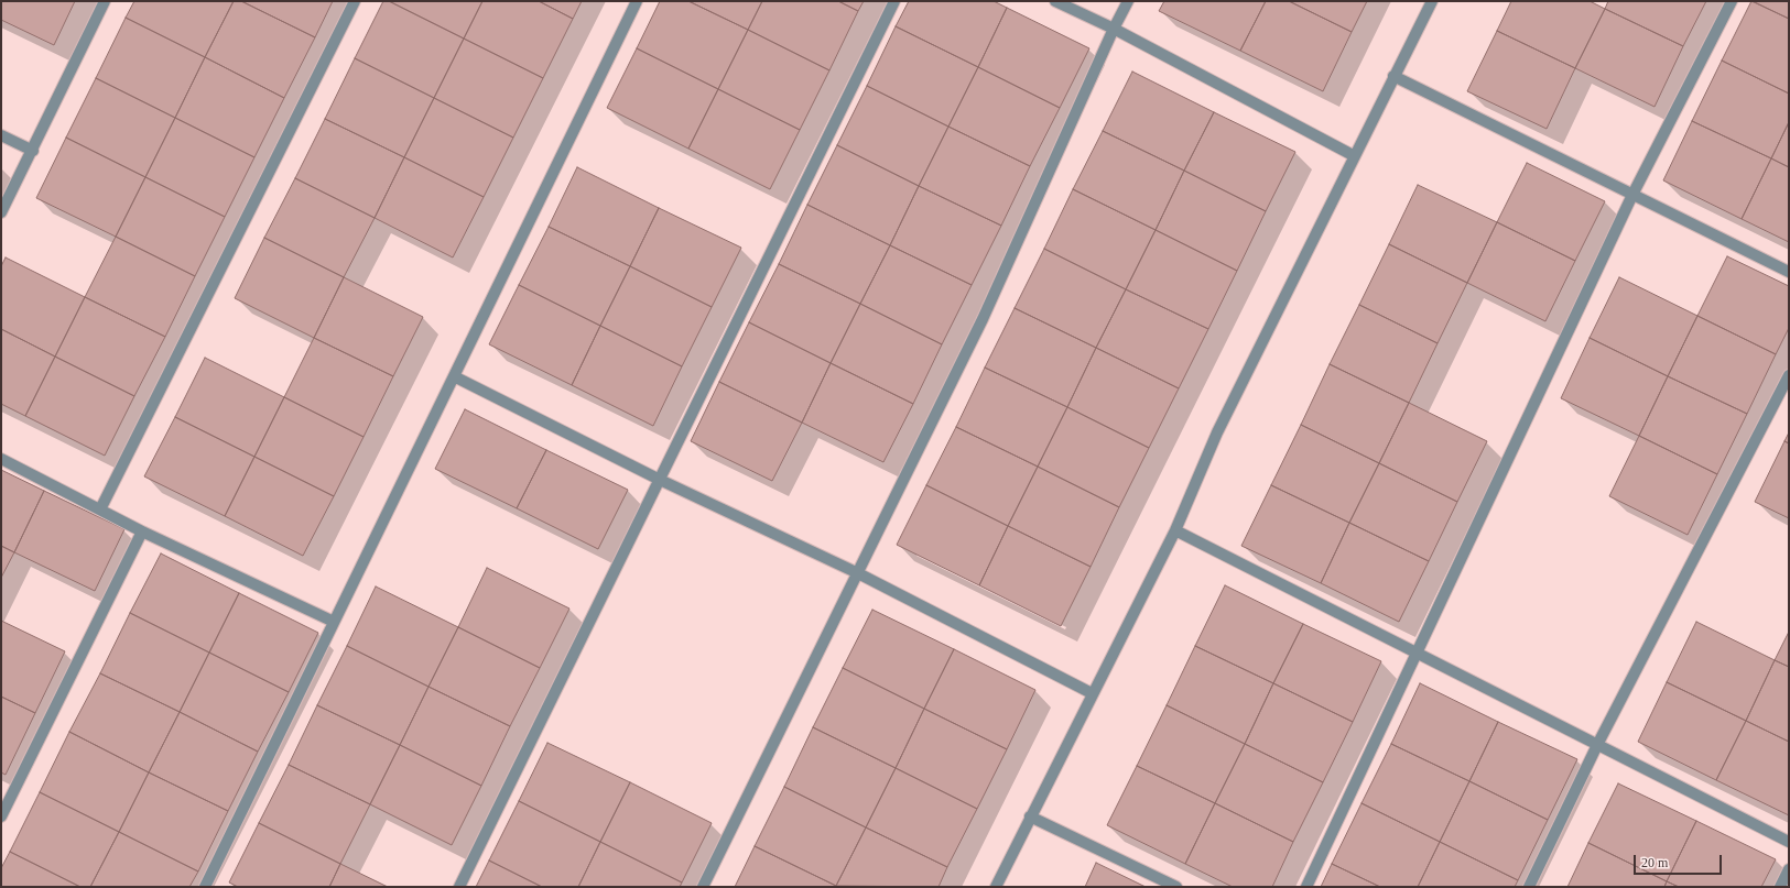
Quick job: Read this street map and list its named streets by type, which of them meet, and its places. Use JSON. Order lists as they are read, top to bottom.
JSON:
{
  "scale_bar": "20 m"
}
